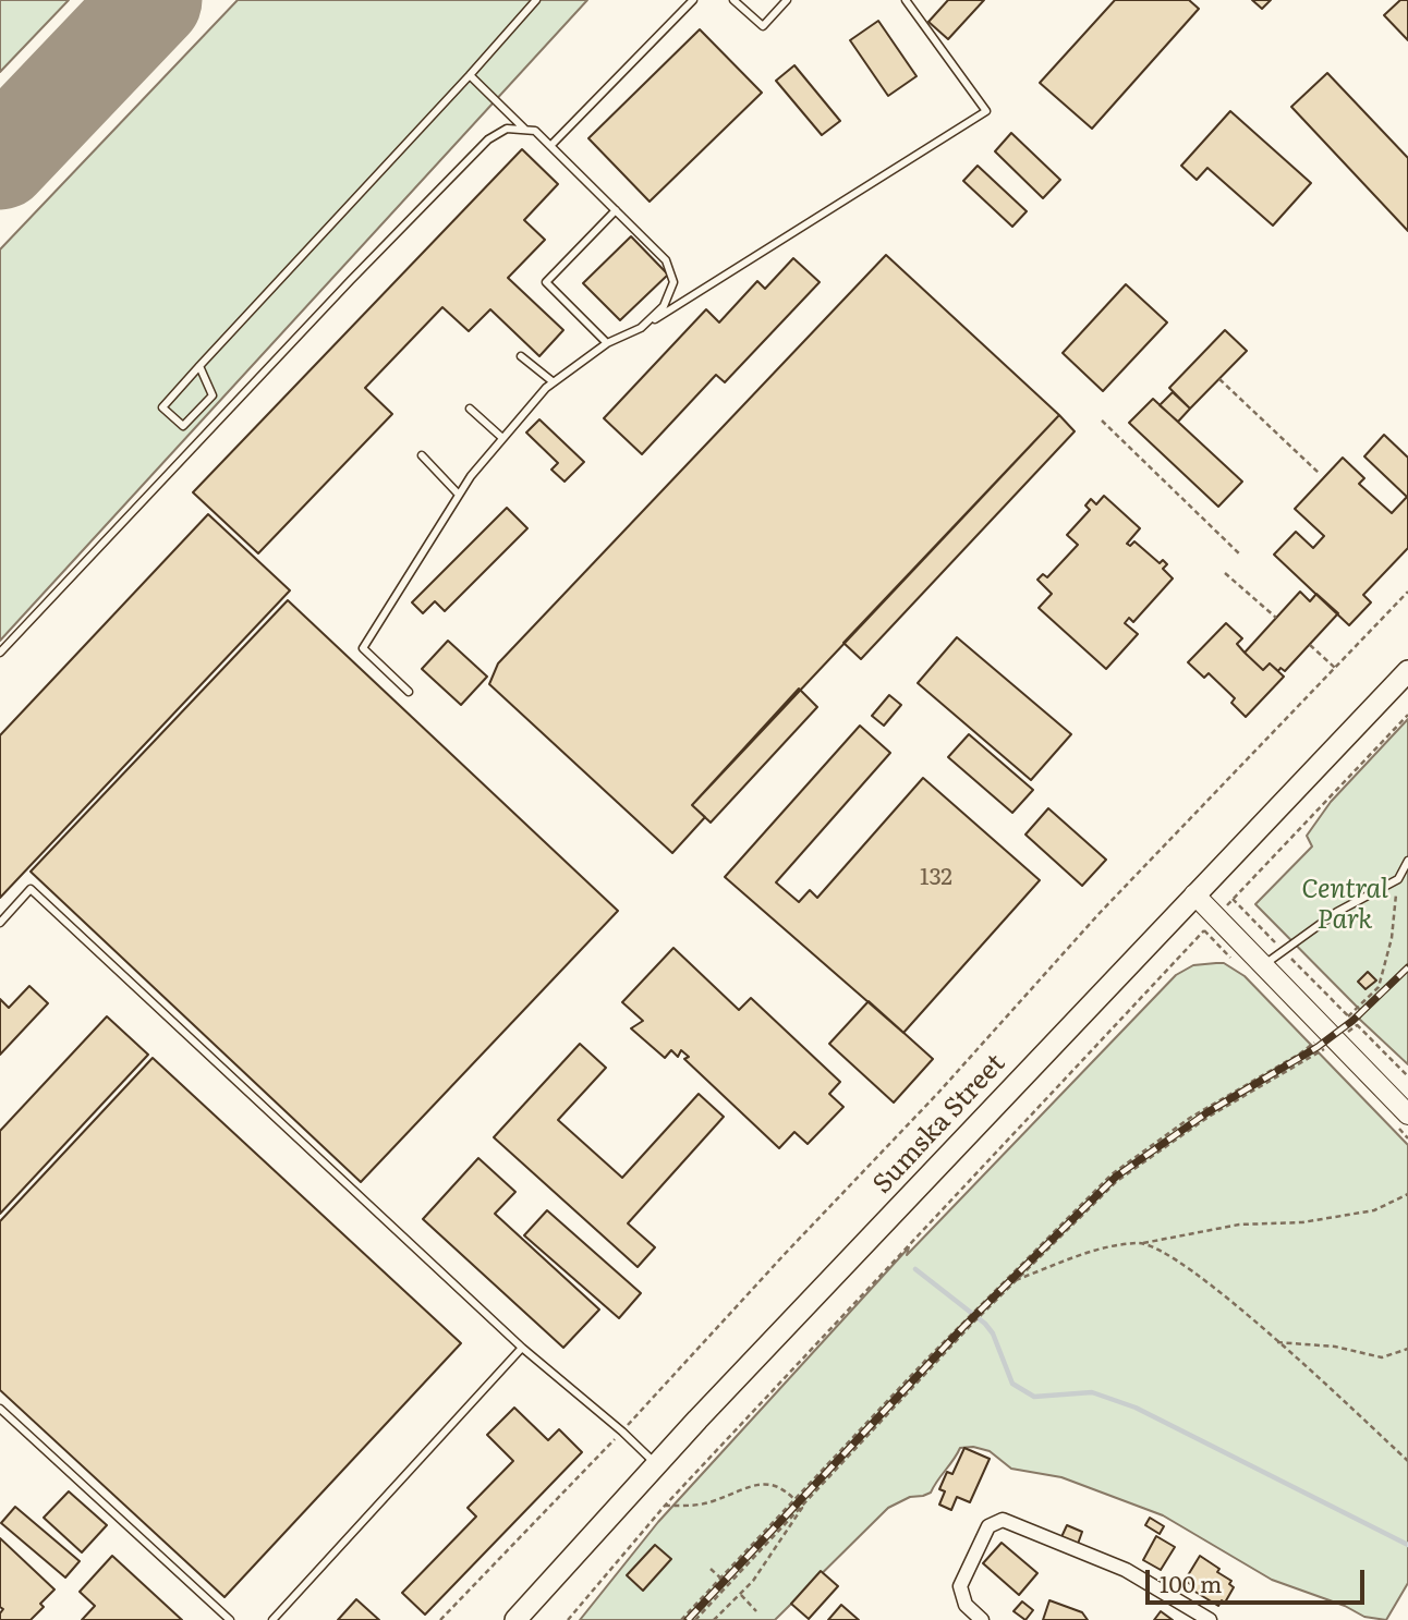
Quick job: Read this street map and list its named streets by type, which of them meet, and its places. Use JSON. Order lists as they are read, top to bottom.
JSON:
{
  "streets": {
    "main road": ["Sumska Street"]
  },
  "parks": ["Central Park"],
  "house_numbers": ["132"],
  "scale_bar": "100 m"
}
